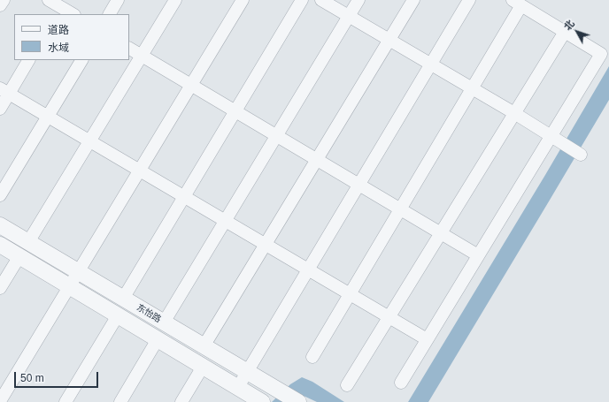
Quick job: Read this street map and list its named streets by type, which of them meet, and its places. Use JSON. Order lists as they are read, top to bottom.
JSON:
{
  "streets": {
    "street": ["东怡路"]
  },
  "legend": ["道路", "水域"],
  "scale_bar": "50 m",
  "north": "top left"
}
